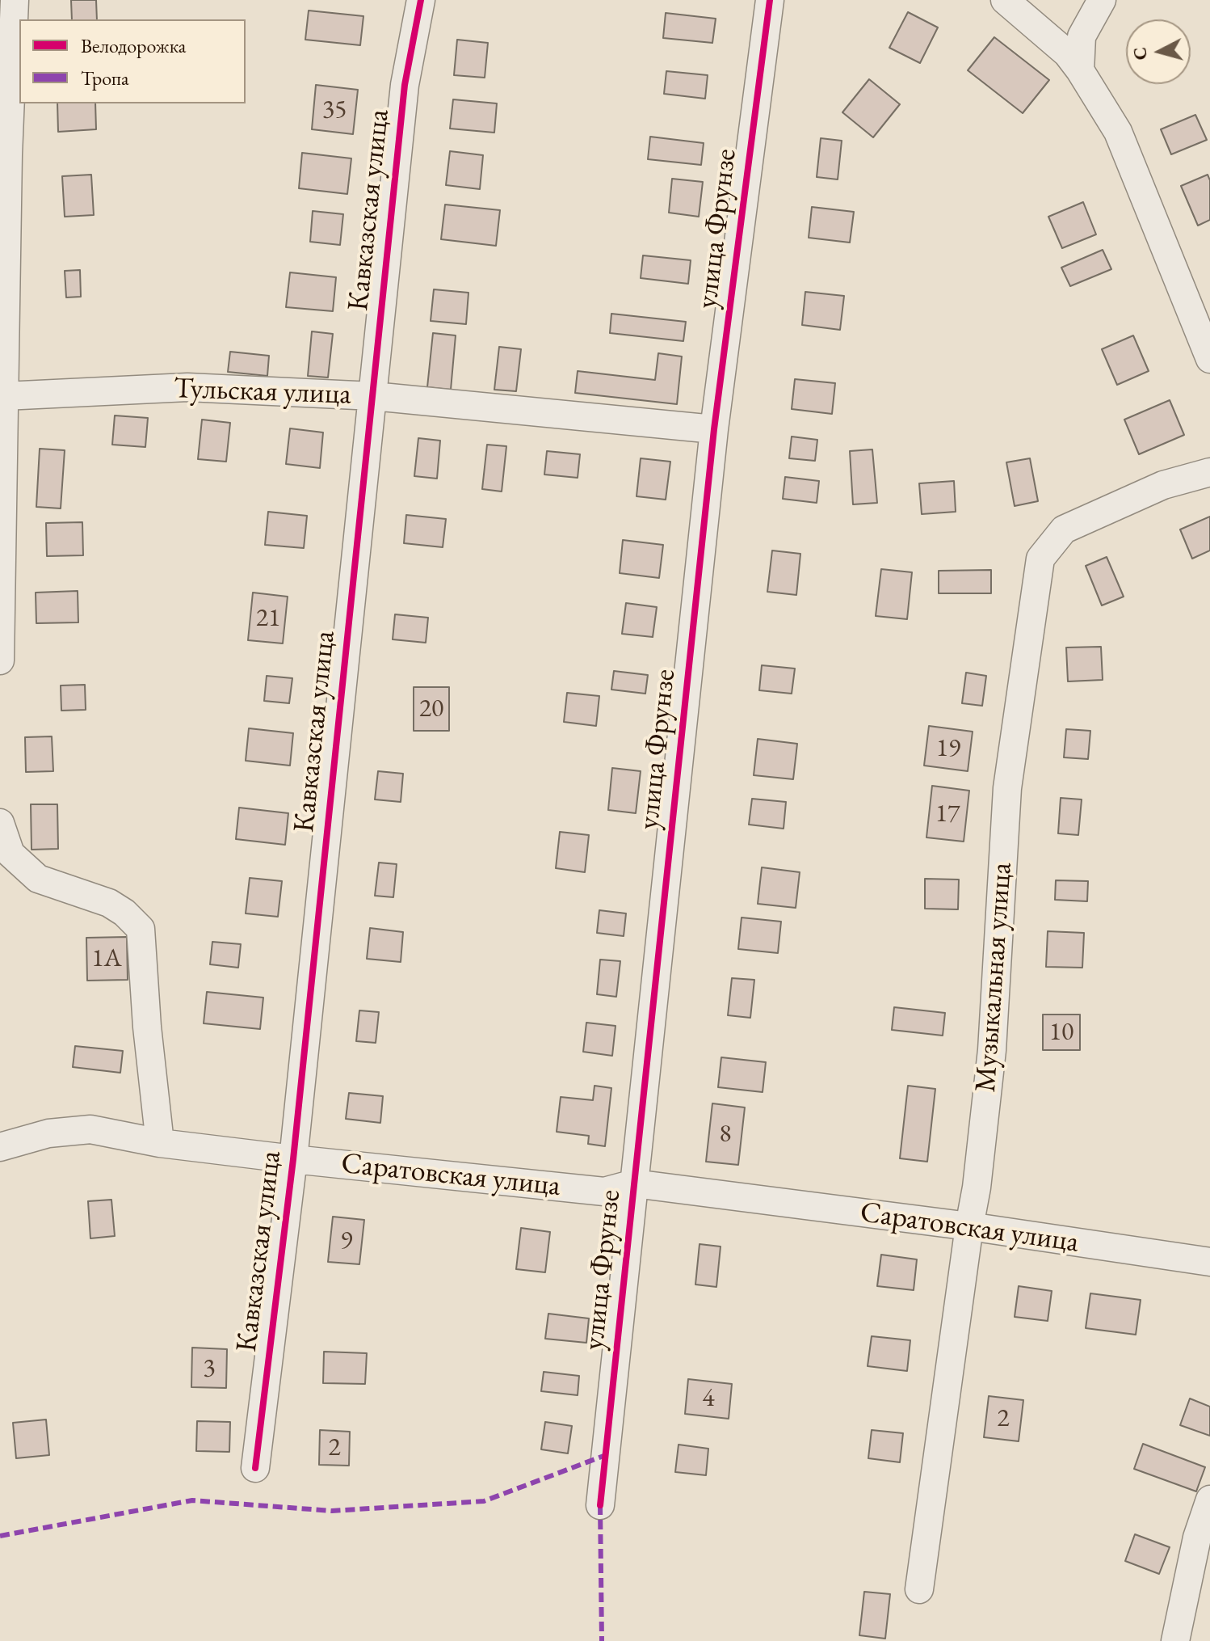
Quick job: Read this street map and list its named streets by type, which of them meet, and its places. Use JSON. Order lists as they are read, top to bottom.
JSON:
{
  "streets": {
    "street": [
      "Кавказская улица",
      "улица Фрунзе",
      "Тульская улица",
      "Музыкальная улица",
      "Саратовская улица"
    ]
  },
  "crossings": [
    ["Кавказская улица", "Тульская улица"],
    ["Кавказская улица", "Саратовская улица"],
    ["улица Фрунзе", "Тульская улица"],
    ["улица Фрунзе", "Саратовская улица"],
    ["Музыкальная улица", "Саратовская улица"]
  ],
  "house_numbers": [
    "35",
    "21",
    "20",
    "19",
    "17",
    "1А",
    "10",
    "8",
    "9",
    "3",
    "4",
    "2",
    "2"
  ],
  "legend": ["Велодорожка", "Тропа"],
  "north": "left"
}
